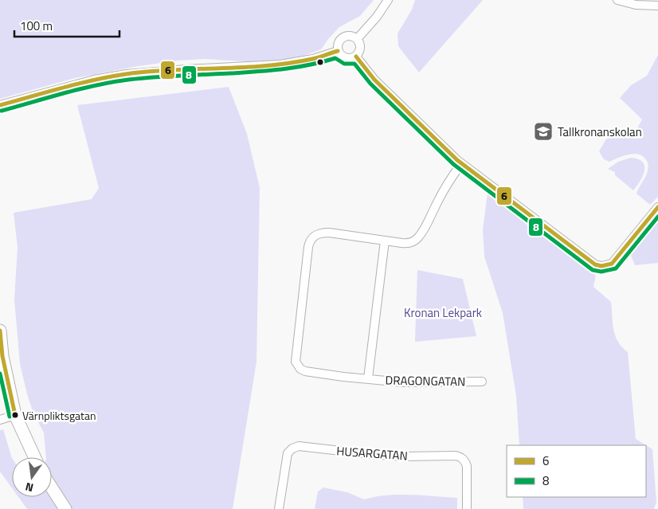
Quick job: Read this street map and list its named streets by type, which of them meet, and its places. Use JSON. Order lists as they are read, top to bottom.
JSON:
{
  "streets": {
    "street": ["DRAGONGATAN", "HUSARGATAN"]
  },
  "parks": ["Kronan Lekpark"],
  "places": {
    "school or university": ["Tallkronanskolan"],
    "other": ["Värnpliktsgatan"]
  },
  "lines": ["transit line 6", "transit line 8"],
  "legend": ["6", "8"],
  "scale_bar": "100 m",
  "north": "bottom"
}
